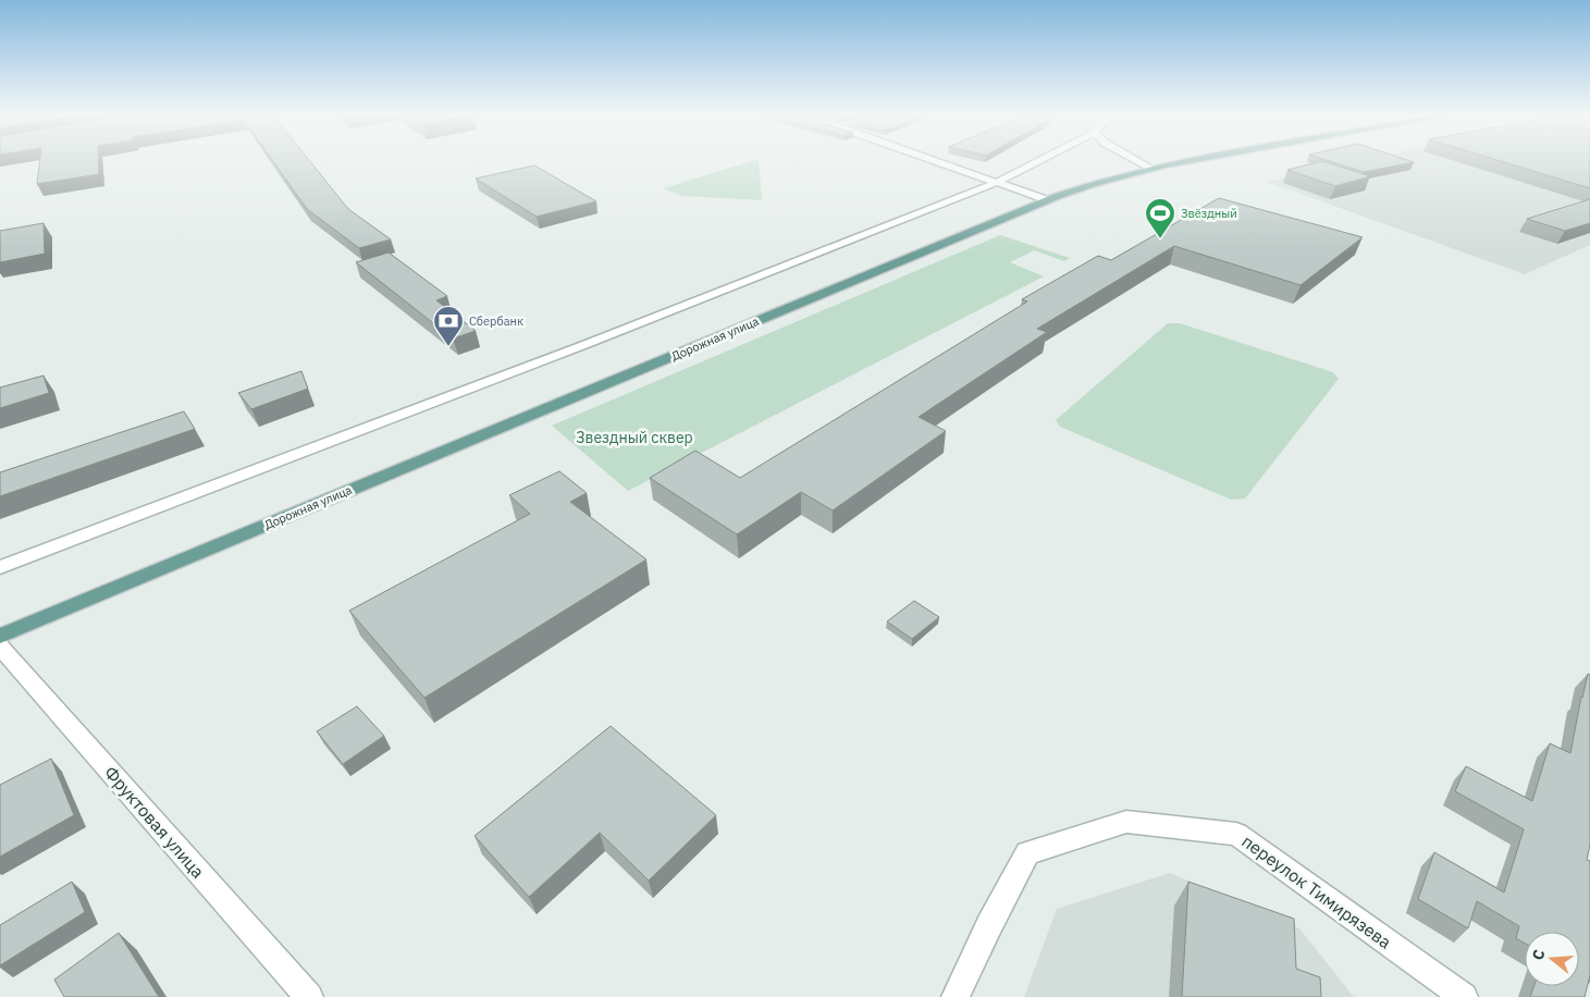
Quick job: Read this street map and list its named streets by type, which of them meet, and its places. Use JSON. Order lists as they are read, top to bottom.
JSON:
{
  "streets": {
    "main road": ["Дорожная улица"],
    "street": ["Фруктовая улица", "переулок Тимирязева"]
  },
  "parks": ["Звездный сквер"],
  "places": {
    "sports": ["Звёздный"],
    "bank": ["Сбербанк"]
  },
  "north": "left"
}
